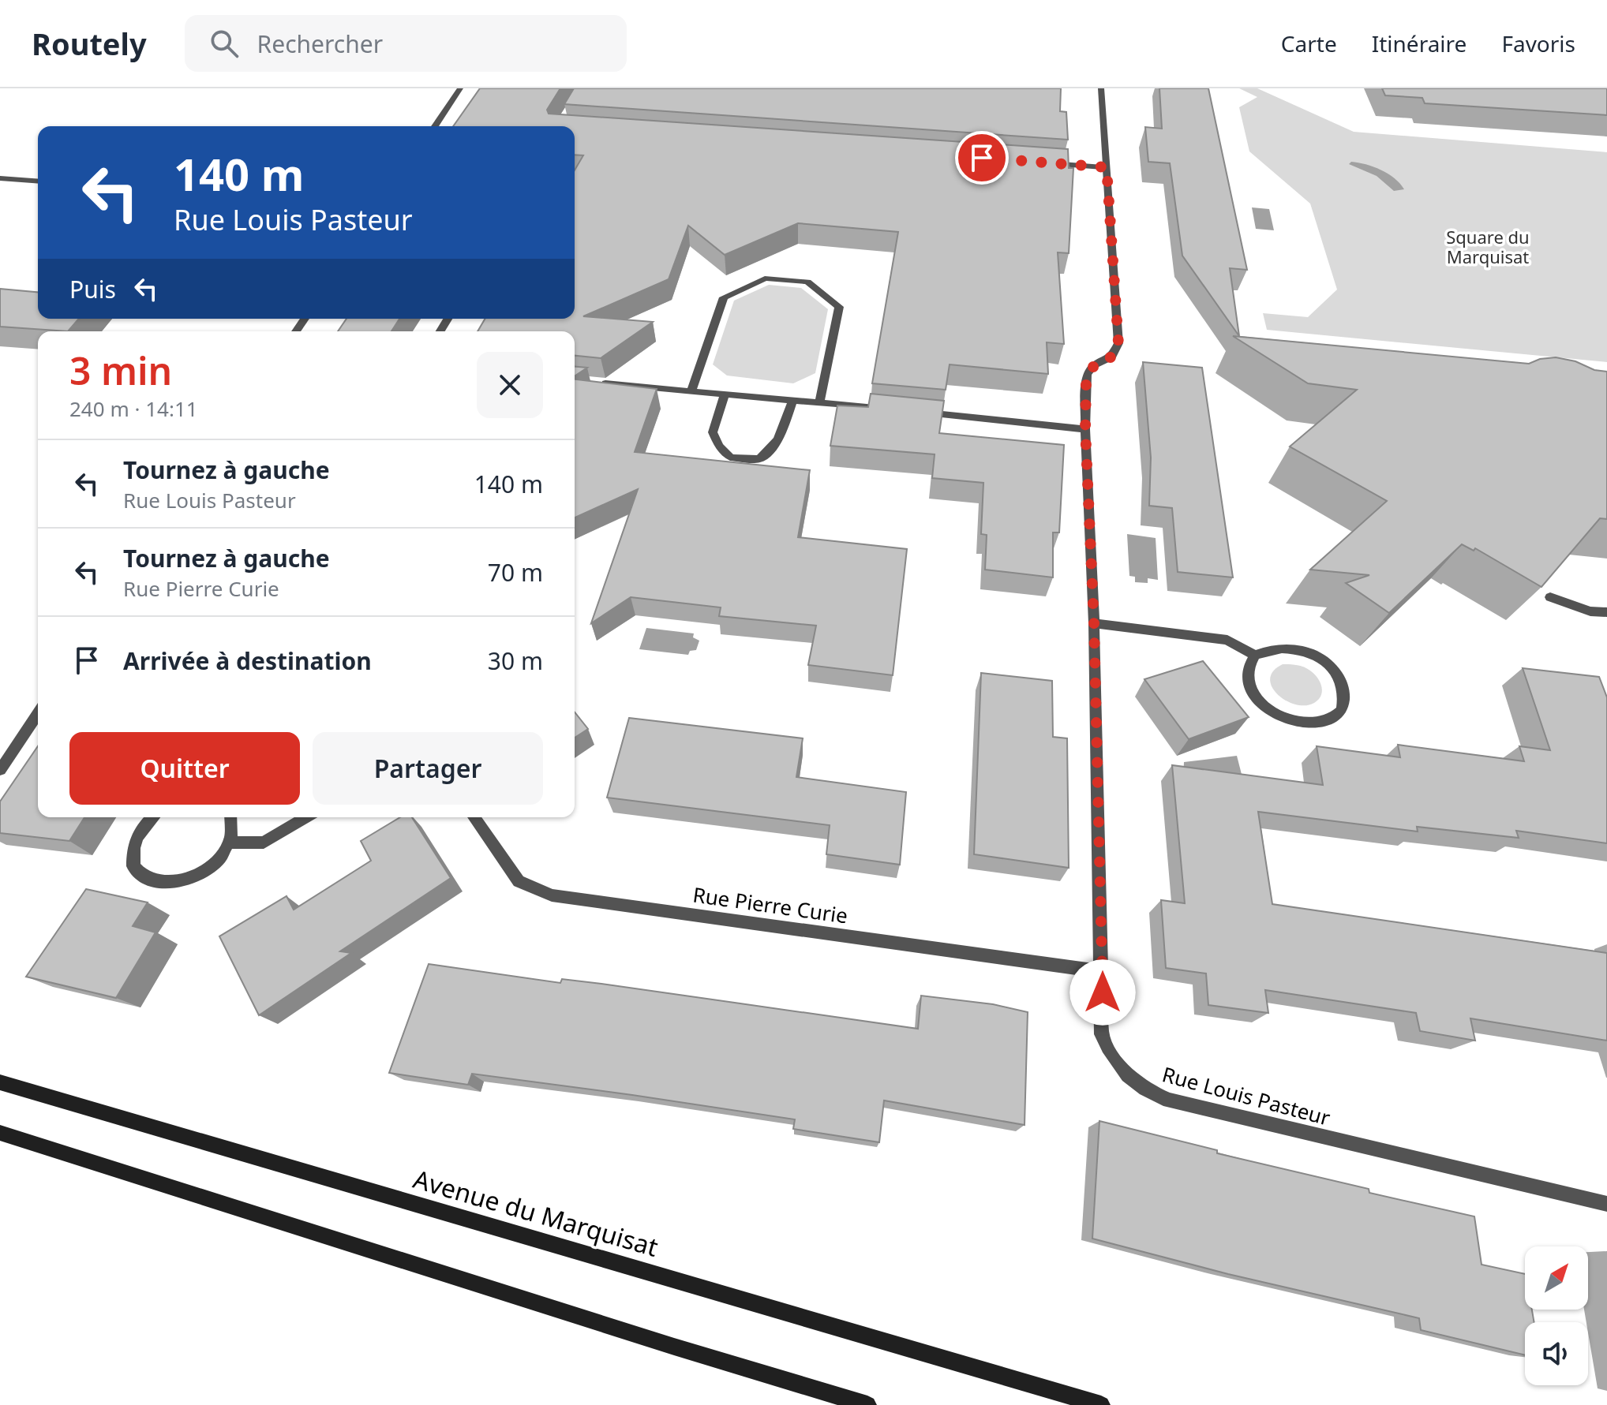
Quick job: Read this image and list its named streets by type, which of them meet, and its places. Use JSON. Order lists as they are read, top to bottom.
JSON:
{
  "streets": {
    "main road": ["Avenue du Marquisat"],
    "street": ["Rue Pierre Curie", "Rue Louis Pasteur"]
  },
  "crossings": [
    ["Rue Pierre Curie", "Rue Louis Pasteur"]
  ],
  "parks": ["Square du Marquisat"],
  "north": "top right",
  "page": {
    "header": "Routely",
    "search": "Rechercher",
    "nav": ["Carte", "Itinéraire", "Favoris"],
    "turn": ["140 m", "Rue Louis Pasteur"],
    "then": "Puis",
    "heading": ["3 min", "240 m · 14:11"],
    "list": [
      {
        "name": "Tournez à gauche",
        "note": "Rue Louis Pasteur",
        "value": "140 m"
      },
      {
        "name": "Tournez à gauche",
        "note": "Rue Pierre Curie",
        "value": "70 m"
      },
      {
        "name": "Arrivée à destination",
        "value": "30 m"
      }
    ],
    "buttons": ["Quitter", "Partager"]
  }
}
